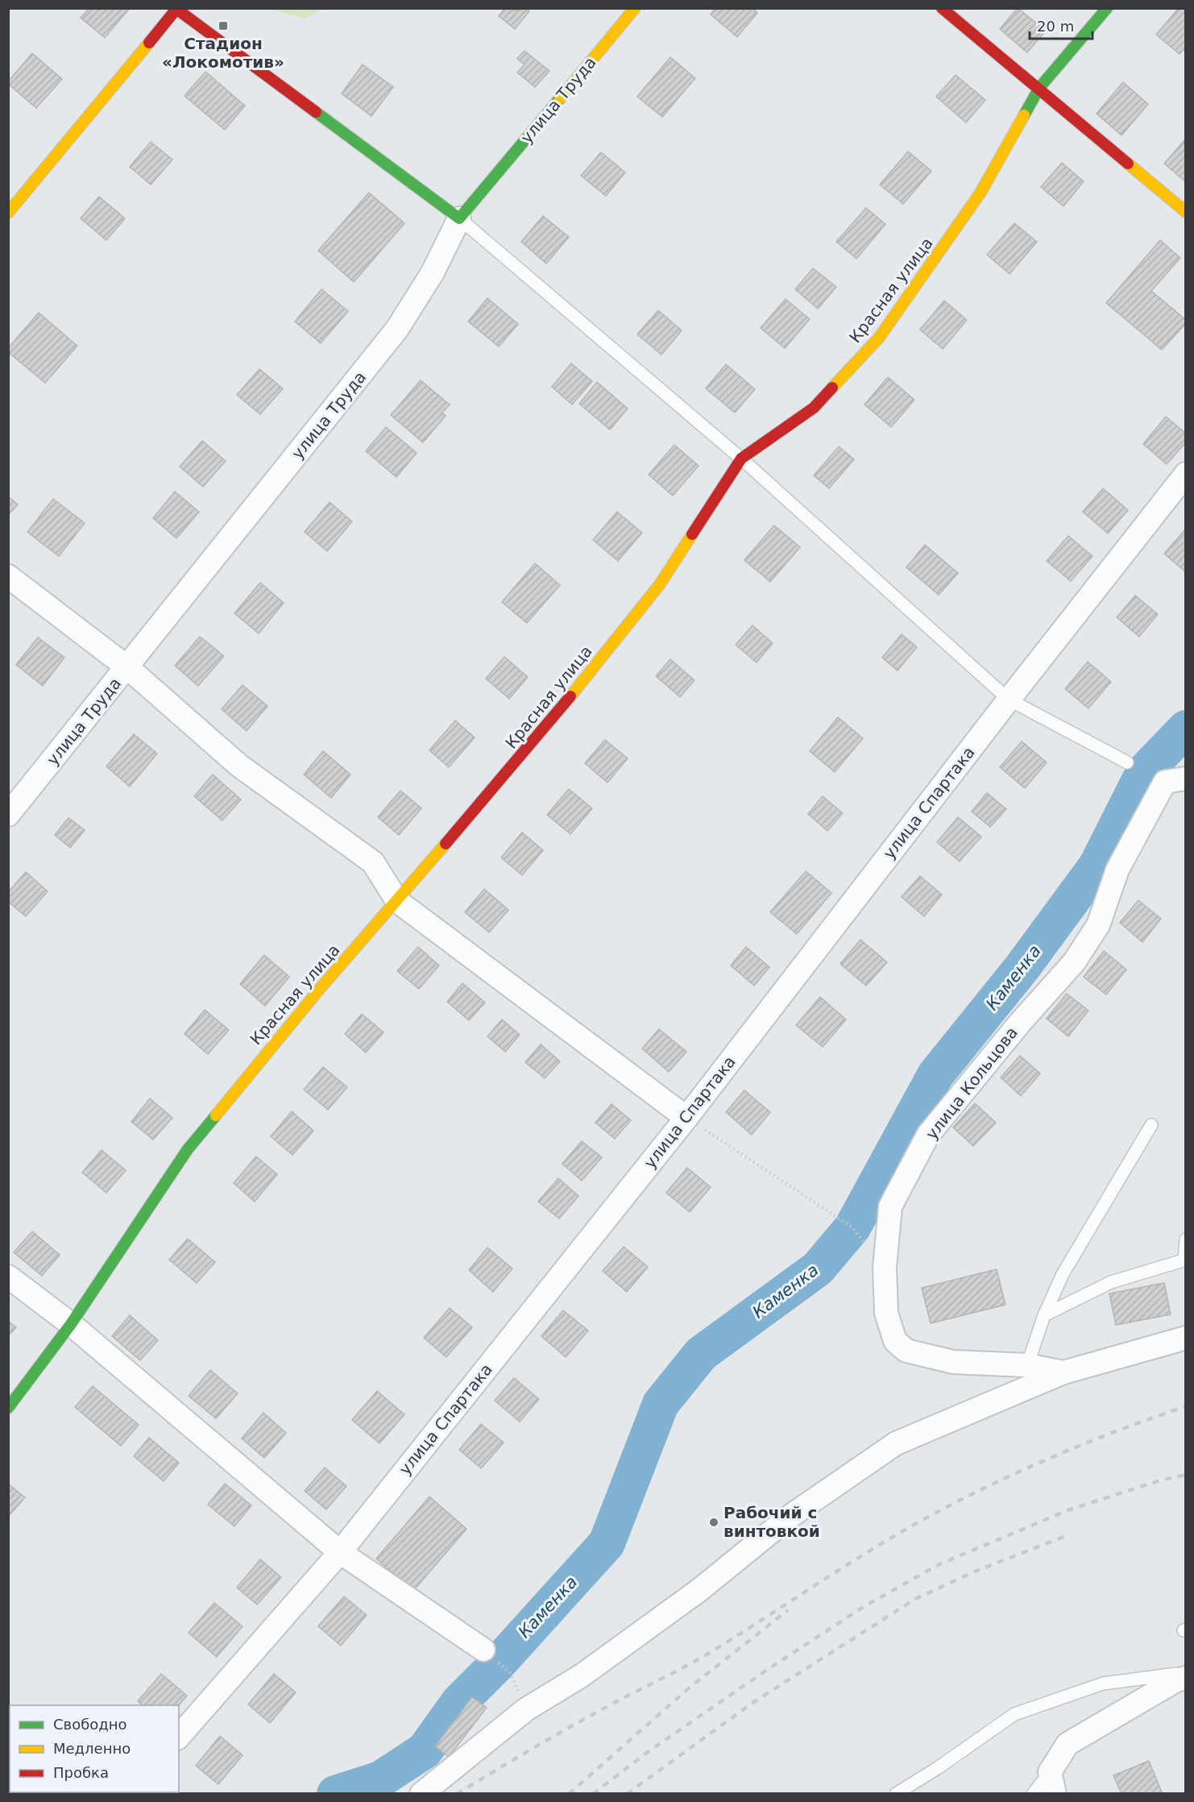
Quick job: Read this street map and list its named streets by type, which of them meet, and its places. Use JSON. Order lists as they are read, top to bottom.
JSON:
{
  "streets": {
    "street": [
      "улица Труда",
      "Красная улица",
      "улица Спартака",
      "улица Кольцова"
    ]
  },
  "water": ["Каменка"],
  "places": {
    "transit": ["Стадион «Локомотив»"],
    "other": ["Рабочий с винтовкой"]
  },
  "legend": ["Свободно", "Медленно", "Пробка"],
  "scale_bar": "20 m"
}
